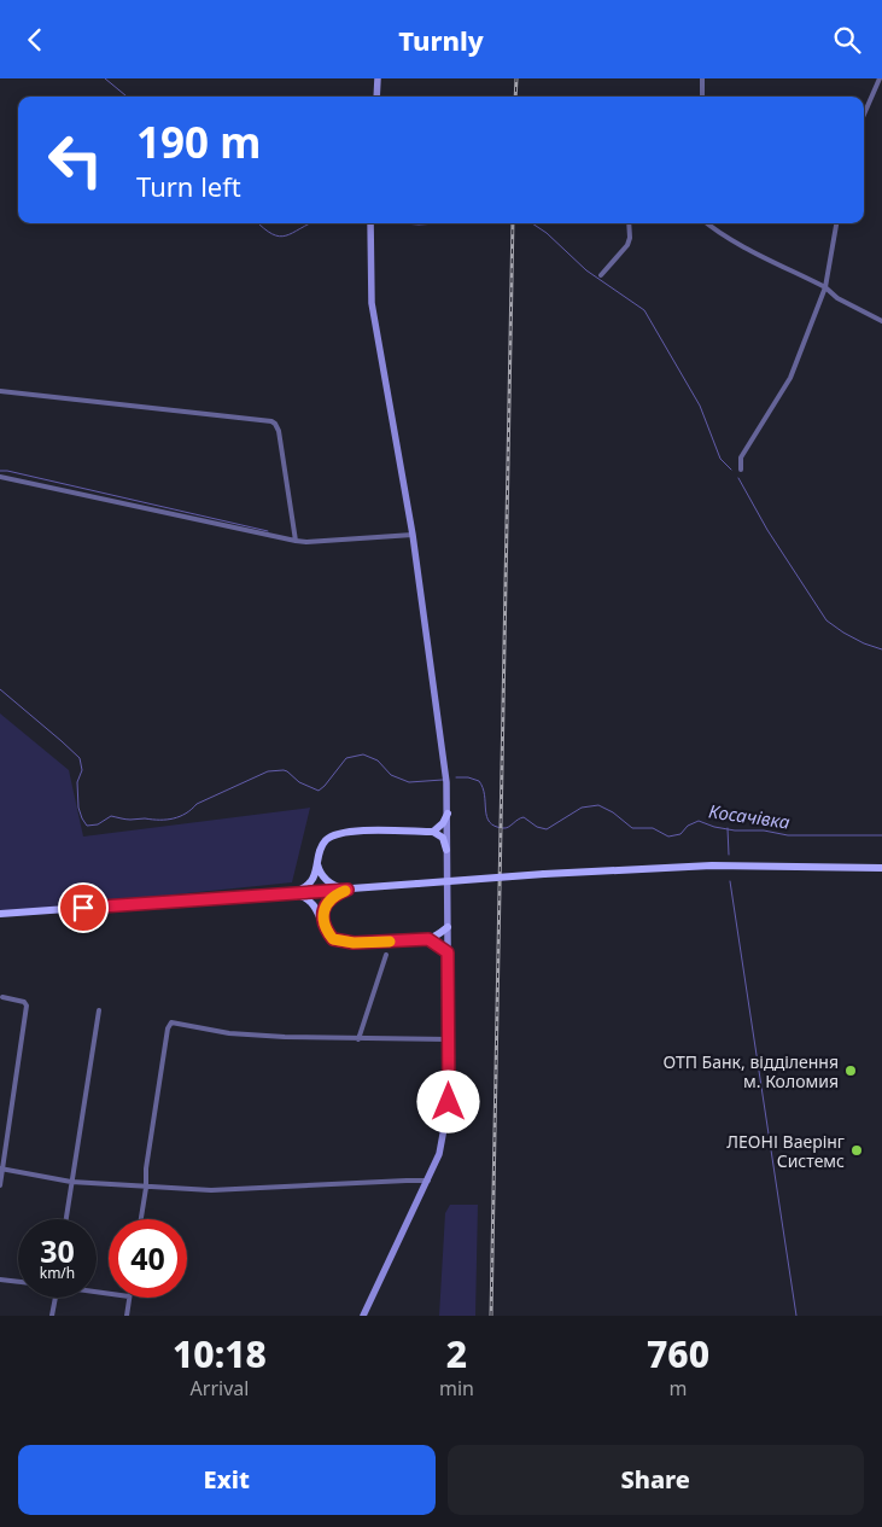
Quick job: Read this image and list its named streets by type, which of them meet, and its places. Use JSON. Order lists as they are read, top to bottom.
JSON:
{
  "water": ["Косачівка"],
  "places": ["ОТП Банк, відділення м. Коломия", "ЛЕОНІ Ваерінг Системс"],
  "page": {
    "header": "Turnly",
    "turn": ["190 m", "Turn left"],
    "speed": "30 km/h",
    "limit": "40",
    "eta": [
      "10:18",
      "Arrival",
      "2",
      "min",
      "760",
      "m"
    ],
    "buttons": ["Exit", "Share"]
  }
}
